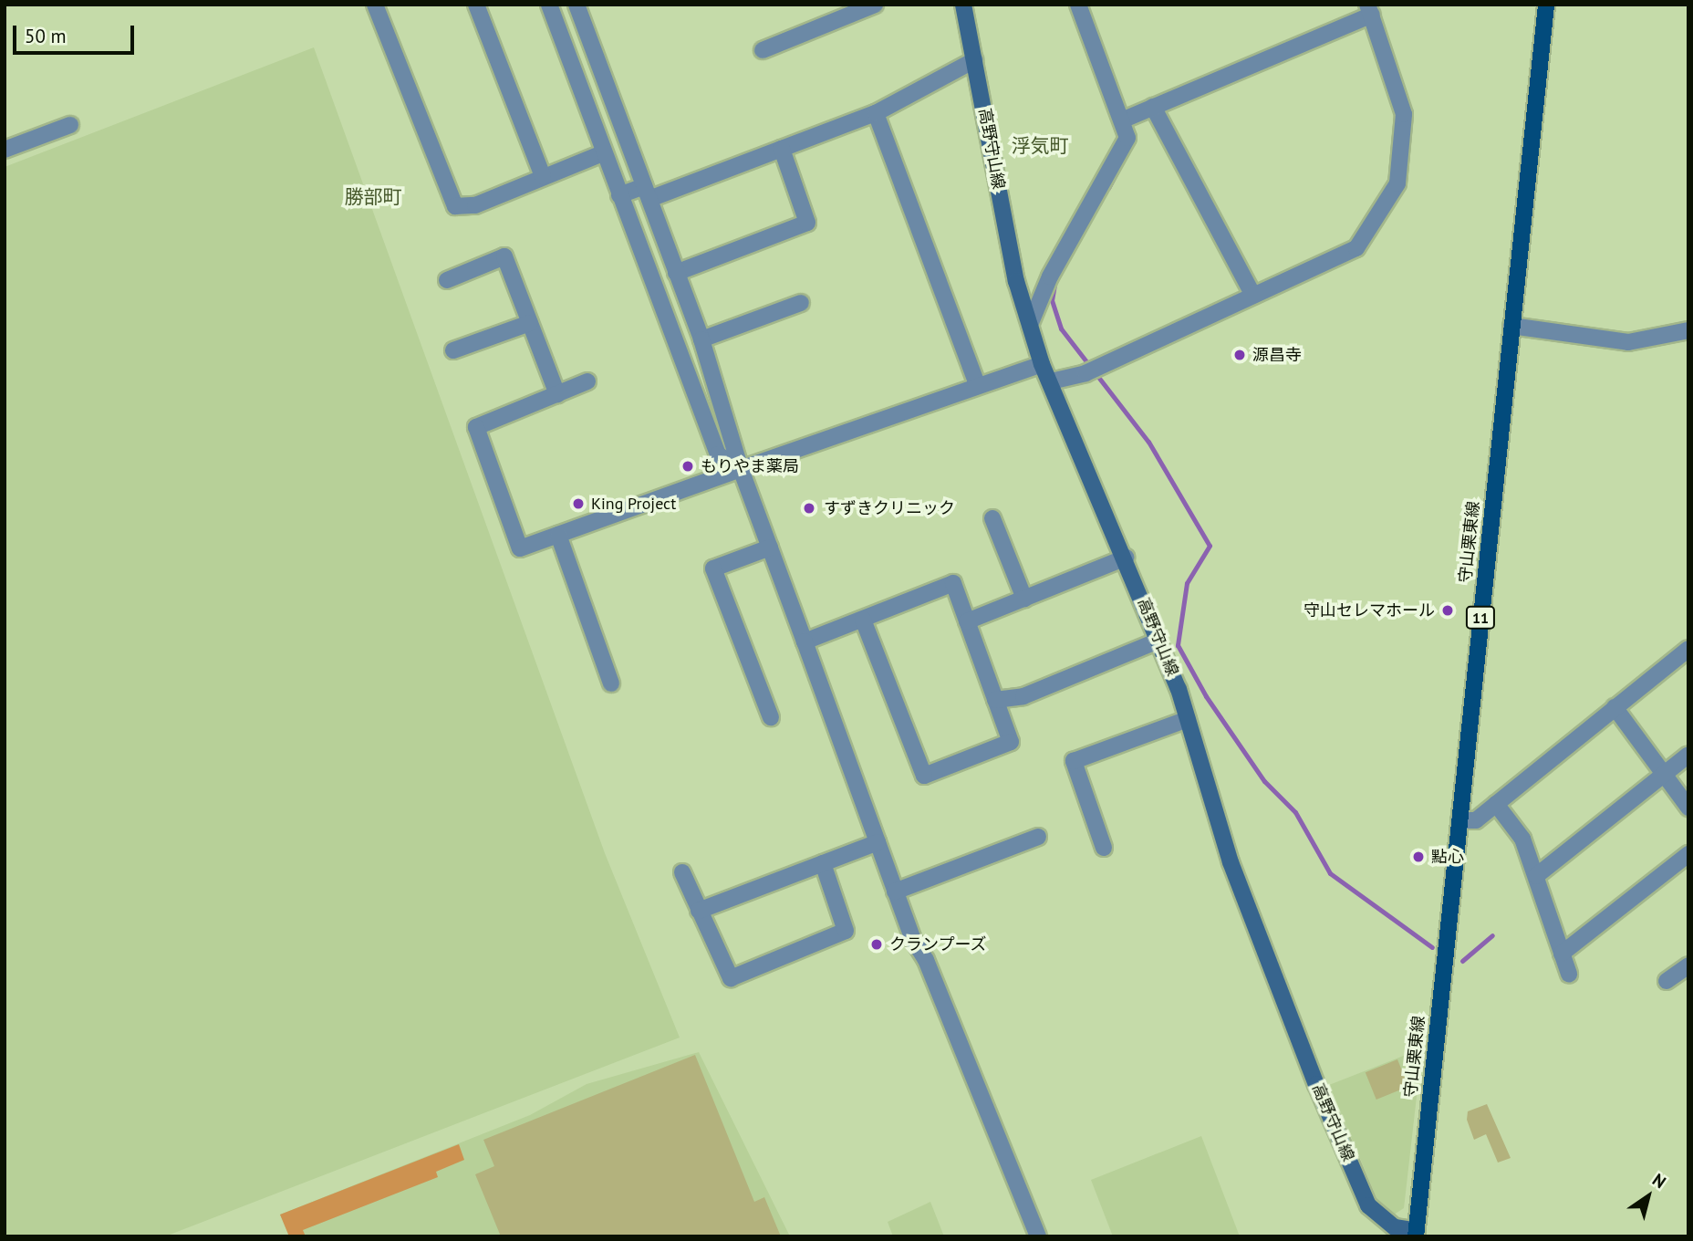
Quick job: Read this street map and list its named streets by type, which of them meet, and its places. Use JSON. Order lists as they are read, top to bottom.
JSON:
{
  "streets": {
    "main road": ["高野守山線", "守山栗東線", "11"]
  },
  "crossings": [
    ["高野守山線", "守山栗東線"]
  ],
  "districts": ["浮気町", "勝部町"],
  "places": [
    "源昌寺",
    "もりやま薬局",
    "King Project",
    "すずきクリニック",
    "守山セレマホール",
    "點心",
    "クランプーズ"
  ],
  "scale_bar": "50 m",
  "north": "top right"
}
